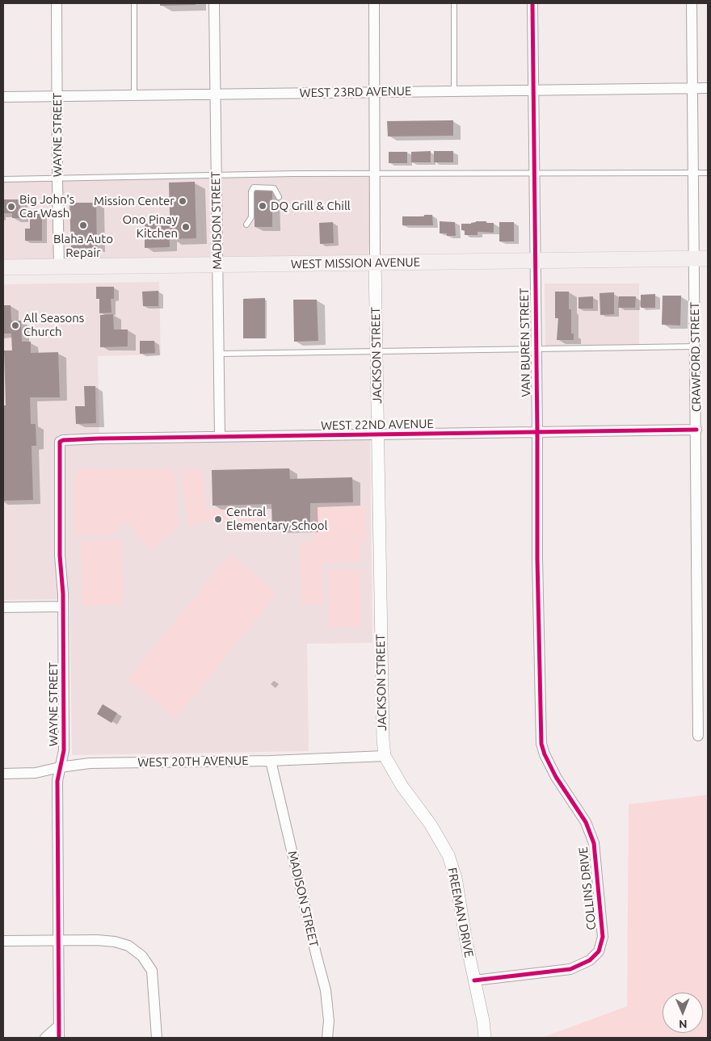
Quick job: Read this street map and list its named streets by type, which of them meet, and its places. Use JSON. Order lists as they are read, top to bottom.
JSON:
{
  "streets": {
    "main road": ["WEST MISSION AVENUE"],
    "street": [
      "WEST 23RD AVENUE",
      "WAYNE STREET",
      "MADISON STREET",
      "VAN BUREN STREET",
      "JACKSON STREET",
      "CRAWFORD STREET",
      "WEST 22ND AVENUE",
      "WEST 20TH AVENUE",
      "COLLINS DRIVE",
      "FREEMAN DRIVE"
    ]
  },
  "crossings": [
    ["WEST 23RD AVENUE", "WAYNE STREET"],
    ["WEST 23RD AVENUE", "MADISON STREET"],
    ["WEST 23RD AVENUE", "VAN BUREN STREET"],
    ["WEST 23RD AVENUE", "JACKSON STREET"],
    ["WEST 23RD AVENUE", "CRAWFORD STREET"],
    ["WAYNE STREET", "WEST MISSION AVENUE"],
    ["WAYNE STREET", "WEST 22ND AVENUE"],
    ["WAYNE STREET", "WEST 20TH AVENUE"],
    ["MADISON STREET", "WEST MISSION AVENUE"],
    ["MADISON STREET", "WEST 22ND AVENUE"],
    ["MADISON STREET", "WEST 20TH AVENUE"],
    ["WEST MISSION AVENUE", "VAN BUREN STREET"],
    ["WEST MISSION AVENUE", "JACKSON STREET"],
    ["WEST MISSION AVENUE", "CRAWFORD STREET"],
    ["VAN BUREN STREET", "WEST 22ND AVENUE"],
    ["VAN BUREN STREET", "COLLINS DRIVE"],
    ["JACKSON STREET", "WEST 22ND AVENUE"],
    ["JACKSON STREET", "WEST 20TH AVENUE"],
    ["JACKSON STREET", "FREEMAN DRIVE"],
    ["CRAWFORD STREET", "WEST 22ND AVENUE"],
    ["WEST 20TH AVENUE", "FREEMAN DRIVE"],
    ["COLLINS DRIVE", "FREEMAN DRIVE"]
  ],
  "places": [
    "Mission Center",
    "DQ Grill & Chill",
    "Big John's Car Wash",
    "Blaha Auto Repair",
    "Ono Pinay Kitchen",
    "All Seasons Church",
    "Central Elementary School"
  ],
  "north": "bottom"
}
